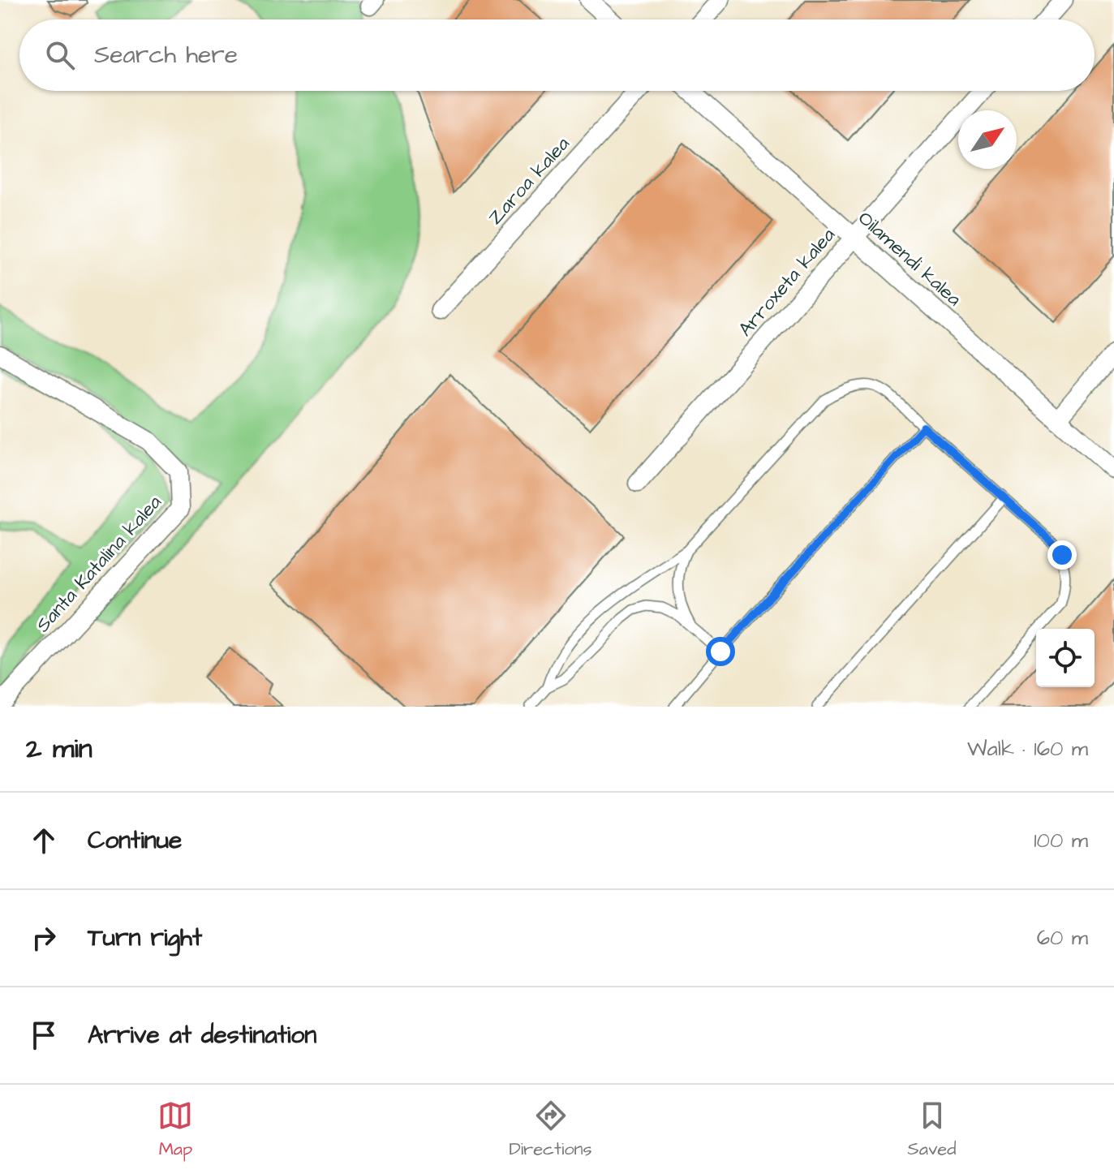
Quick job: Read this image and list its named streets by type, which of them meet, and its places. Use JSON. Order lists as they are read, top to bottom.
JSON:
{
  "streets": {
    "street": [
      "Zaroa kalea",
      "Oilamendi kalea",
      "Arroxeta kalea",
      "Santa Katalina kalea"
    ]
  },
  "crossings": [
    ["Oilamendi kalea", "Arroxeta kalea"]
  ],
  "north": "top right",
  "page": {
    "search": "Search here",
    "heading": ["2 min", "Walk · 160 m"],
    "list": [
      ["Continue", "100 m"],
      ["Turn right", "60 m"],
      "Arrive at destination"
    ],
    "nav": ["Map", "Directions", "Saved"]
  }
}
